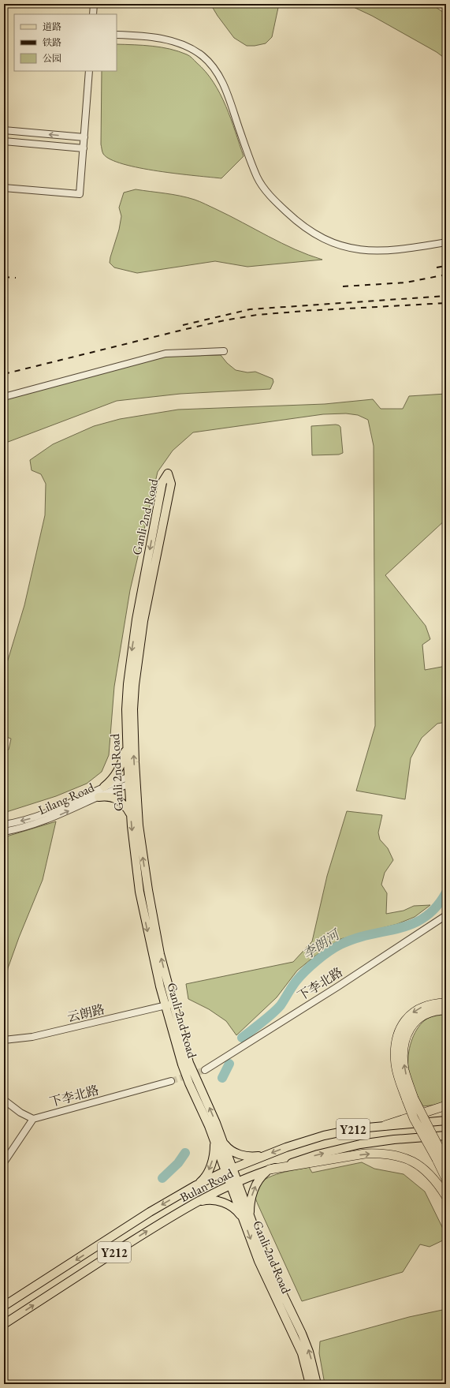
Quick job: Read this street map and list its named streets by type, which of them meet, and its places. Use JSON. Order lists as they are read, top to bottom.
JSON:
{
  "streets": {
    "main road": ["Ganli 2nd Road", "Y212", "Bulan Road"],
    "street": ["Lilang Road", "下李北路", "云朗路"]
  },
  "crossings": [
    ["Ganli 2nd Road", "Lilang Road"],
    ["Ganli 2nd Road", "云朗路"],
    ["Ganli 2nd Road", "Bulan Road"]
  ],
  "water": ["李朗河"],
  "legend": ["道路", "铁路", "公园"]
}
